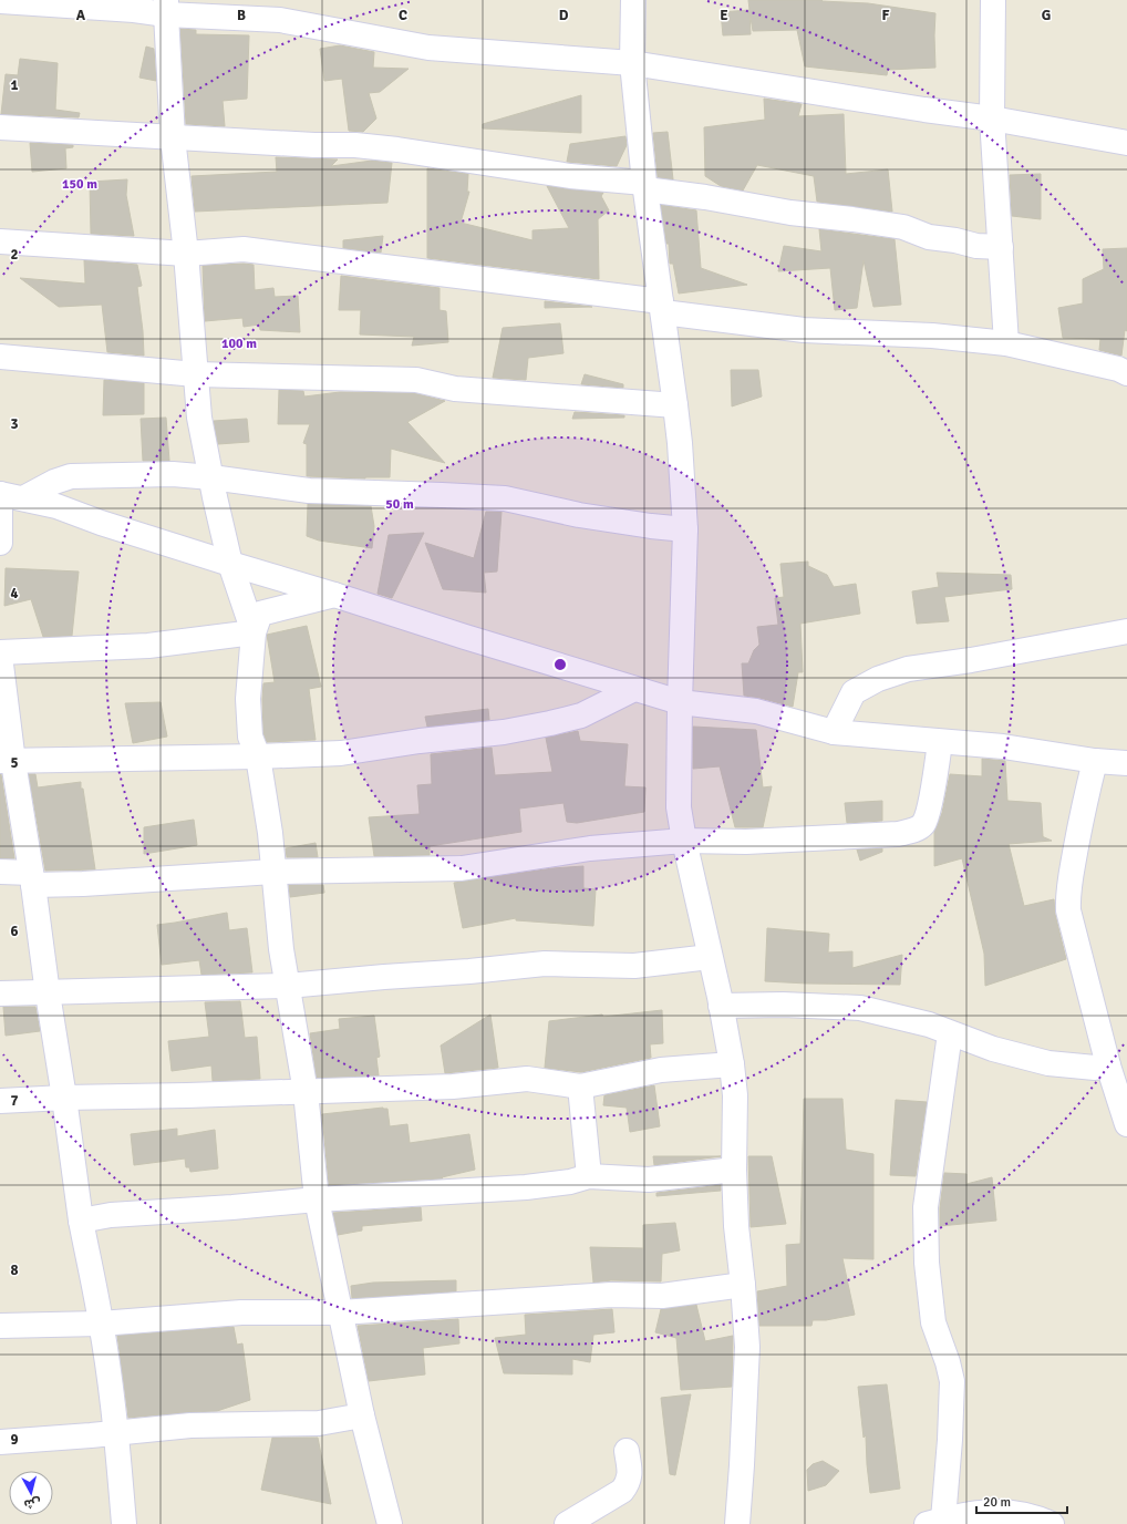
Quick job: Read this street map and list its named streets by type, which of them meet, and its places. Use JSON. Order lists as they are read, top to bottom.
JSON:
{
  "scale_bar": "20 m",
  "north": "bottom",
  "grid": {
    "columns": [
      "A",
      "B",
      "C",
      "D",
      "E",
      "F",
      "G"
    ],
    "rows": [
      "1",
      "2",
      "3",
      "4",
      "5",
      "6",
      "7",
      "8",
      "9"
    ]
  },
  "rings": ["150 m", "100 m", "50 m"]
}
